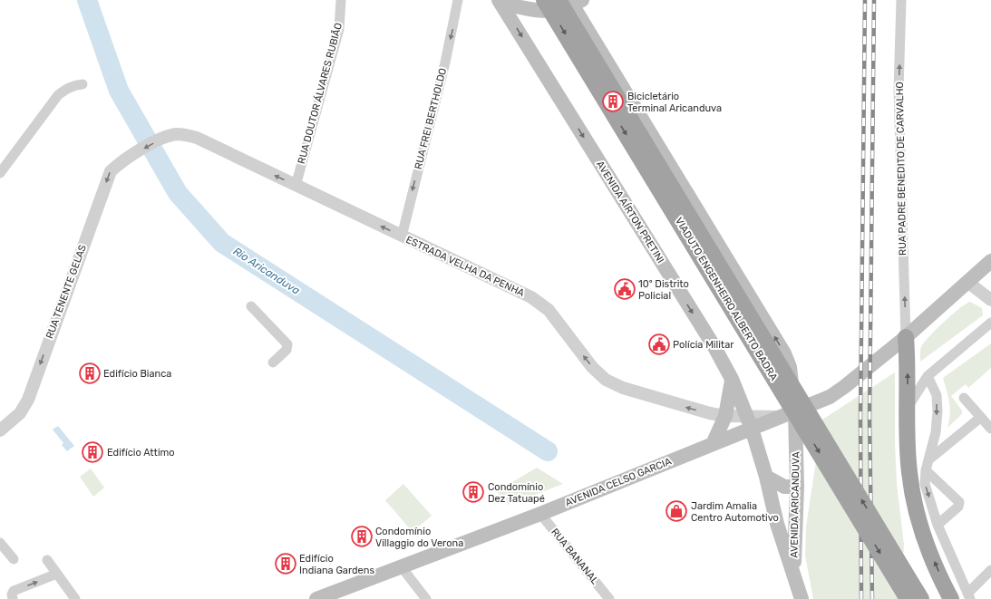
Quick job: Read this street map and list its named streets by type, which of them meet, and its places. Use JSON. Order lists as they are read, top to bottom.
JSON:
{
  "streets": {
    "highway": ["VIADUTO ENGENHEIRO ALBERTO BADRA"],
    "main road": ["AVENIDA AÍRTON PRETINI", "AVENIDA CELSO GARCIA", "AVENIDA ARICANDUVA"],
    "street": [
      "RUA DOUTOR ÁLVARES RUBIÃO",
      "RUA FREI BERTHOLDO",
      "RUA PADRE BENEDITO DE CARVALHO",
      "ESTRADA VELHA DA PENHA",
      "RUA TENENTE GELAS",
      "RUA BANANAL"
    ]
  },
  "crossings": [
    ["RUA DOUTOR ÁLVARES RUBIÃO", "ESTRADA VELHA DA PENHA"],
    ["RUA FREI BERTHOLDO", "ESTRADA VELHA DA PENHA"],
    ["RUA PADRE BENEDITO DE CARVALHO", "AVENIDA CELSO GARCIA"],
    ["AVENIDA AÍRTON PRETINI", "ESTRADA VELHA DA PENHA"],
    ["AVENIDA AÍRTON PRETINI", "AVENIDA CELSO GARCIA"],
    ["AVENIDA AÍRTON PRETINI", "AVENIDA ARICANDUVA"],
    ["ESTRADA VELHA DA PENHA", "RUA TENENTE GELAS"],
    ["ESTRADA VELHA DA PENHA", "AVENIDA CELSO GARCIA"],
    ["ESTRADA VELHA DA PENHA", "AVENIDA ARICANDUVA"],
    ["AVENIDA CELSO GARCIA", "AVENIDA ARICANDUVA"],
    ["AVENIDA CELSO GARCIA", "RUA BANANAL"]
  ],
  "one_way": ["RUA FREI BERTHOLDO", "RUA PADRE BENEDITO DE CARVALHO", "ESTRADA VELHA DA PENHA"],
  "water": ["Rio Aricanduva"],
  "places": {
    "building": [
      "Bicicletário Terminal Aricanduva",
      "Edifício Bianca",
      "Edifício Attimo",
      "Condomínio Dez Tatuapé",
      "Condomínio Villaggio do Verona",
      "Edifício Indiana Gardens"
    ],
    "public building": ["10º Distrito Policial", "Polícia Militar"],
    "shop": ["Jardim Amalia Centro Automotivo"]
  }
}
